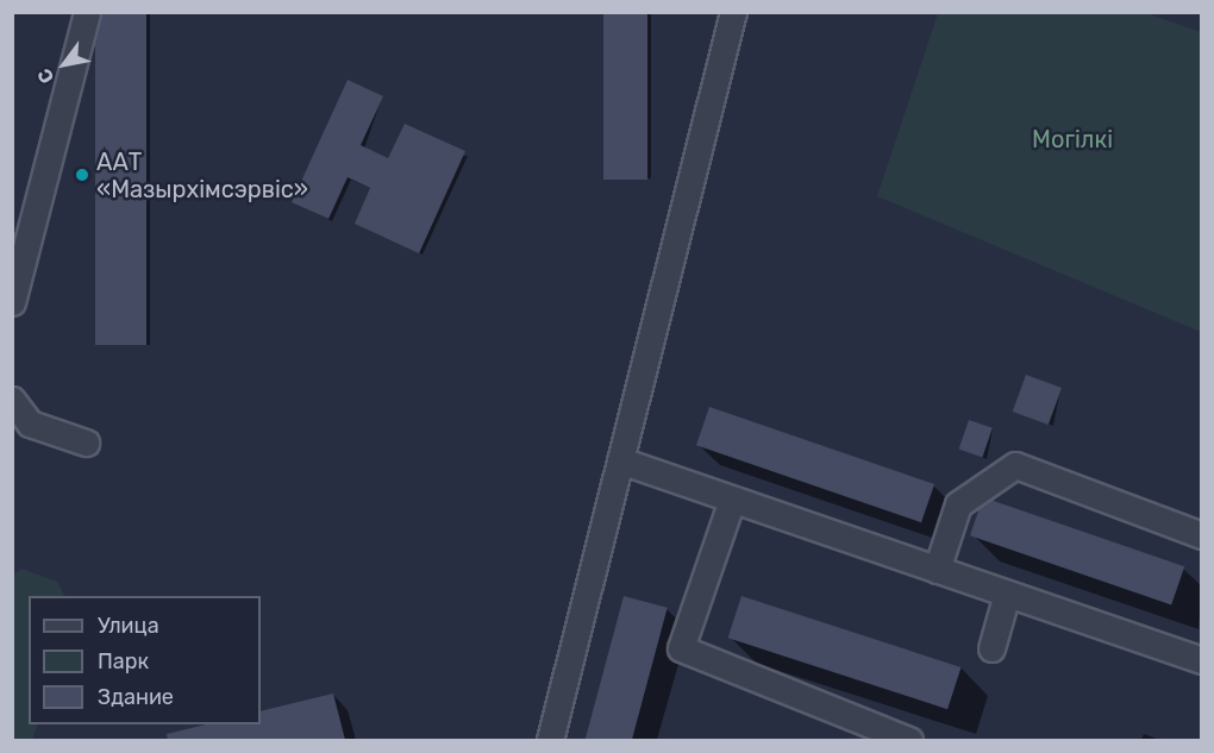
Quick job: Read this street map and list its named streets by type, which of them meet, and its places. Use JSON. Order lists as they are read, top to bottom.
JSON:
{
  "parks": ["Могілкі"],
  "places": ["ААТ «Мазырхімсэрвіс»"],
  "legend": ["Улица", "Парк", "Здание"],
  "north": "bottom left"
}
